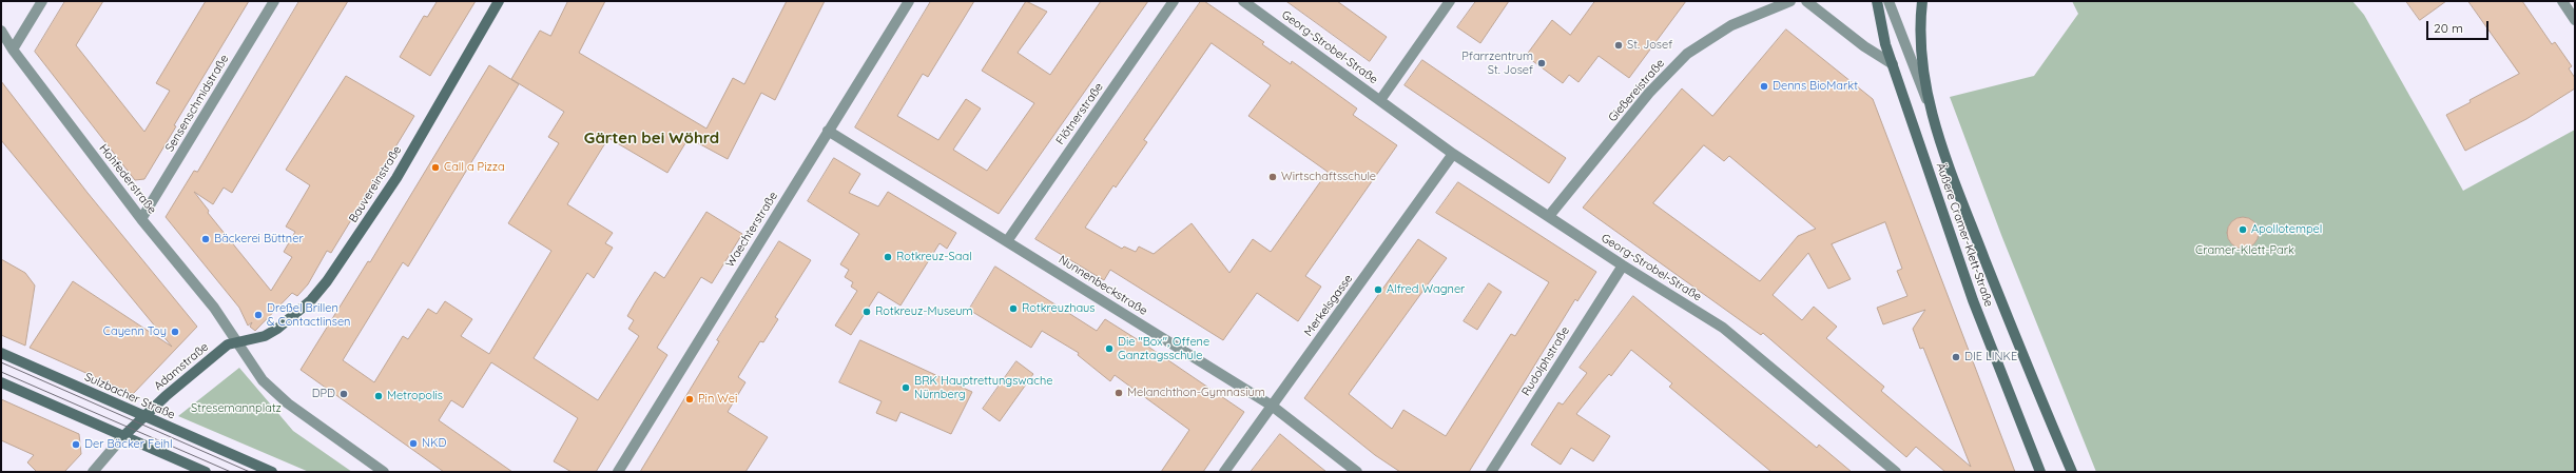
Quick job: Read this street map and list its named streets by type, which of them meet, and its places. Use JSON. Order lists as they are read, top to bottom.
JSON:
{
  "streets": {
    "main road": [
      "Bauvereinstraße",
      "Äußere Cramer-Klett-Straße",
      "Adamstraße",
      "Sulzbacher Straße"
    ],
    "street": [
      "Georg-Strobel-Straße",
      "Gießereistraße",
      "Sensenschmidstraße",
      "Flötnerstraße",
      "Hohfederstraße",
      "Waechterstraße",
      "Nunnenbeckstraße",
      "Merkelsgasse",
      "Rudolphstraße"
    ]
  },
  "crossings": [
    ["Georg-Strobel-Straße", "Gießereistraße"],
    ["Georg-Strobel-Straße", "Merkelsgasse"],
    ["Georg-Strobel-Straße", "Rudolphstraße"],
    ["Sensenschmidstraße", "Hohfederstraße"],
    ["Flötnerstraße", "Nunnenbeckstraße"],
    ["Hohfederstraße", "Bauvereinstraße"],
    ["Hohfederstraße", "Adamstraße"],
    ["Bauvereinstraße", "Adamstraße"],
    ["Waechterstraße", "Nunnenbeckstraße"],
    ["Nunnenbeckstraße", "Merkelsgasse"],
    ["Adamstraße", "Sulzbacher Straße"]
  ],
  "districts": ["Gärten bei Wöhrd"],
  "parks": ["Cramer-Klett-Park", "Stresemannplatz"],
  "places": [
    "St. Josef",
    "Pfarrzentrum St. Josef",
    "Denns BioMarkt",
    "Call a Pizza",
    "Wirtschaftsschule",
    "Apollotempel",
    "Bäckerei Büttner",
    "Rotkreuz-Saal",
    "Alfred Wagner",
    "Rotkreuzhaus",
    "Rotkreuz-Museum",
    "Dreßel Brillen & Contactlinsen",
    "Cayenn Toy",
    "Die \"Box\", Offene Ganztagsschule",
    "DIE LINKE",
    "BRK Hauptrettungswache Nürnberg",
    "Melanchthon-Gymnasium",
    "DPD",
    "Metropolis",
    "Pin Wei",
    "NKD",
    "Der Bäcker Feihl"
  ],
  "scale_bar": "20 m"
}
